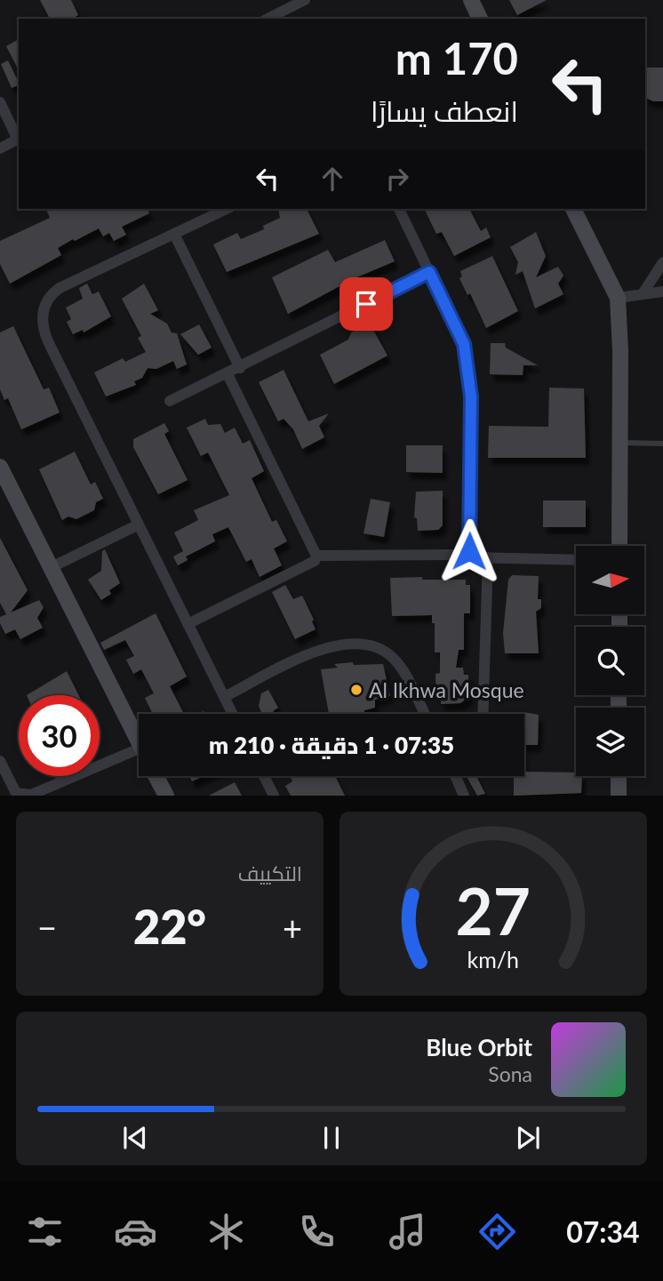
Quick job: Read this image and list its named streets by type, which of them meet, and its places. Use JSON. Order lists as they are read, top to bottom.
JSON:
{
  "places": ["Al Ikhwa Mosque"],
  "north": "right",
  "page": {
    "turn": ["170 m", "انعطف يسارًا"],
    "limit": "30",
    "trip": "07:35 · 1 دقيقة · 210 m",
    "tile": "التكييف",
    "heat": ["−", "22°", "+"],
    "song": ["Blue Orbit", "Sona"],
    "tabs": "07:34",
    "gauge": ["27", "km/h"]
  }
}
